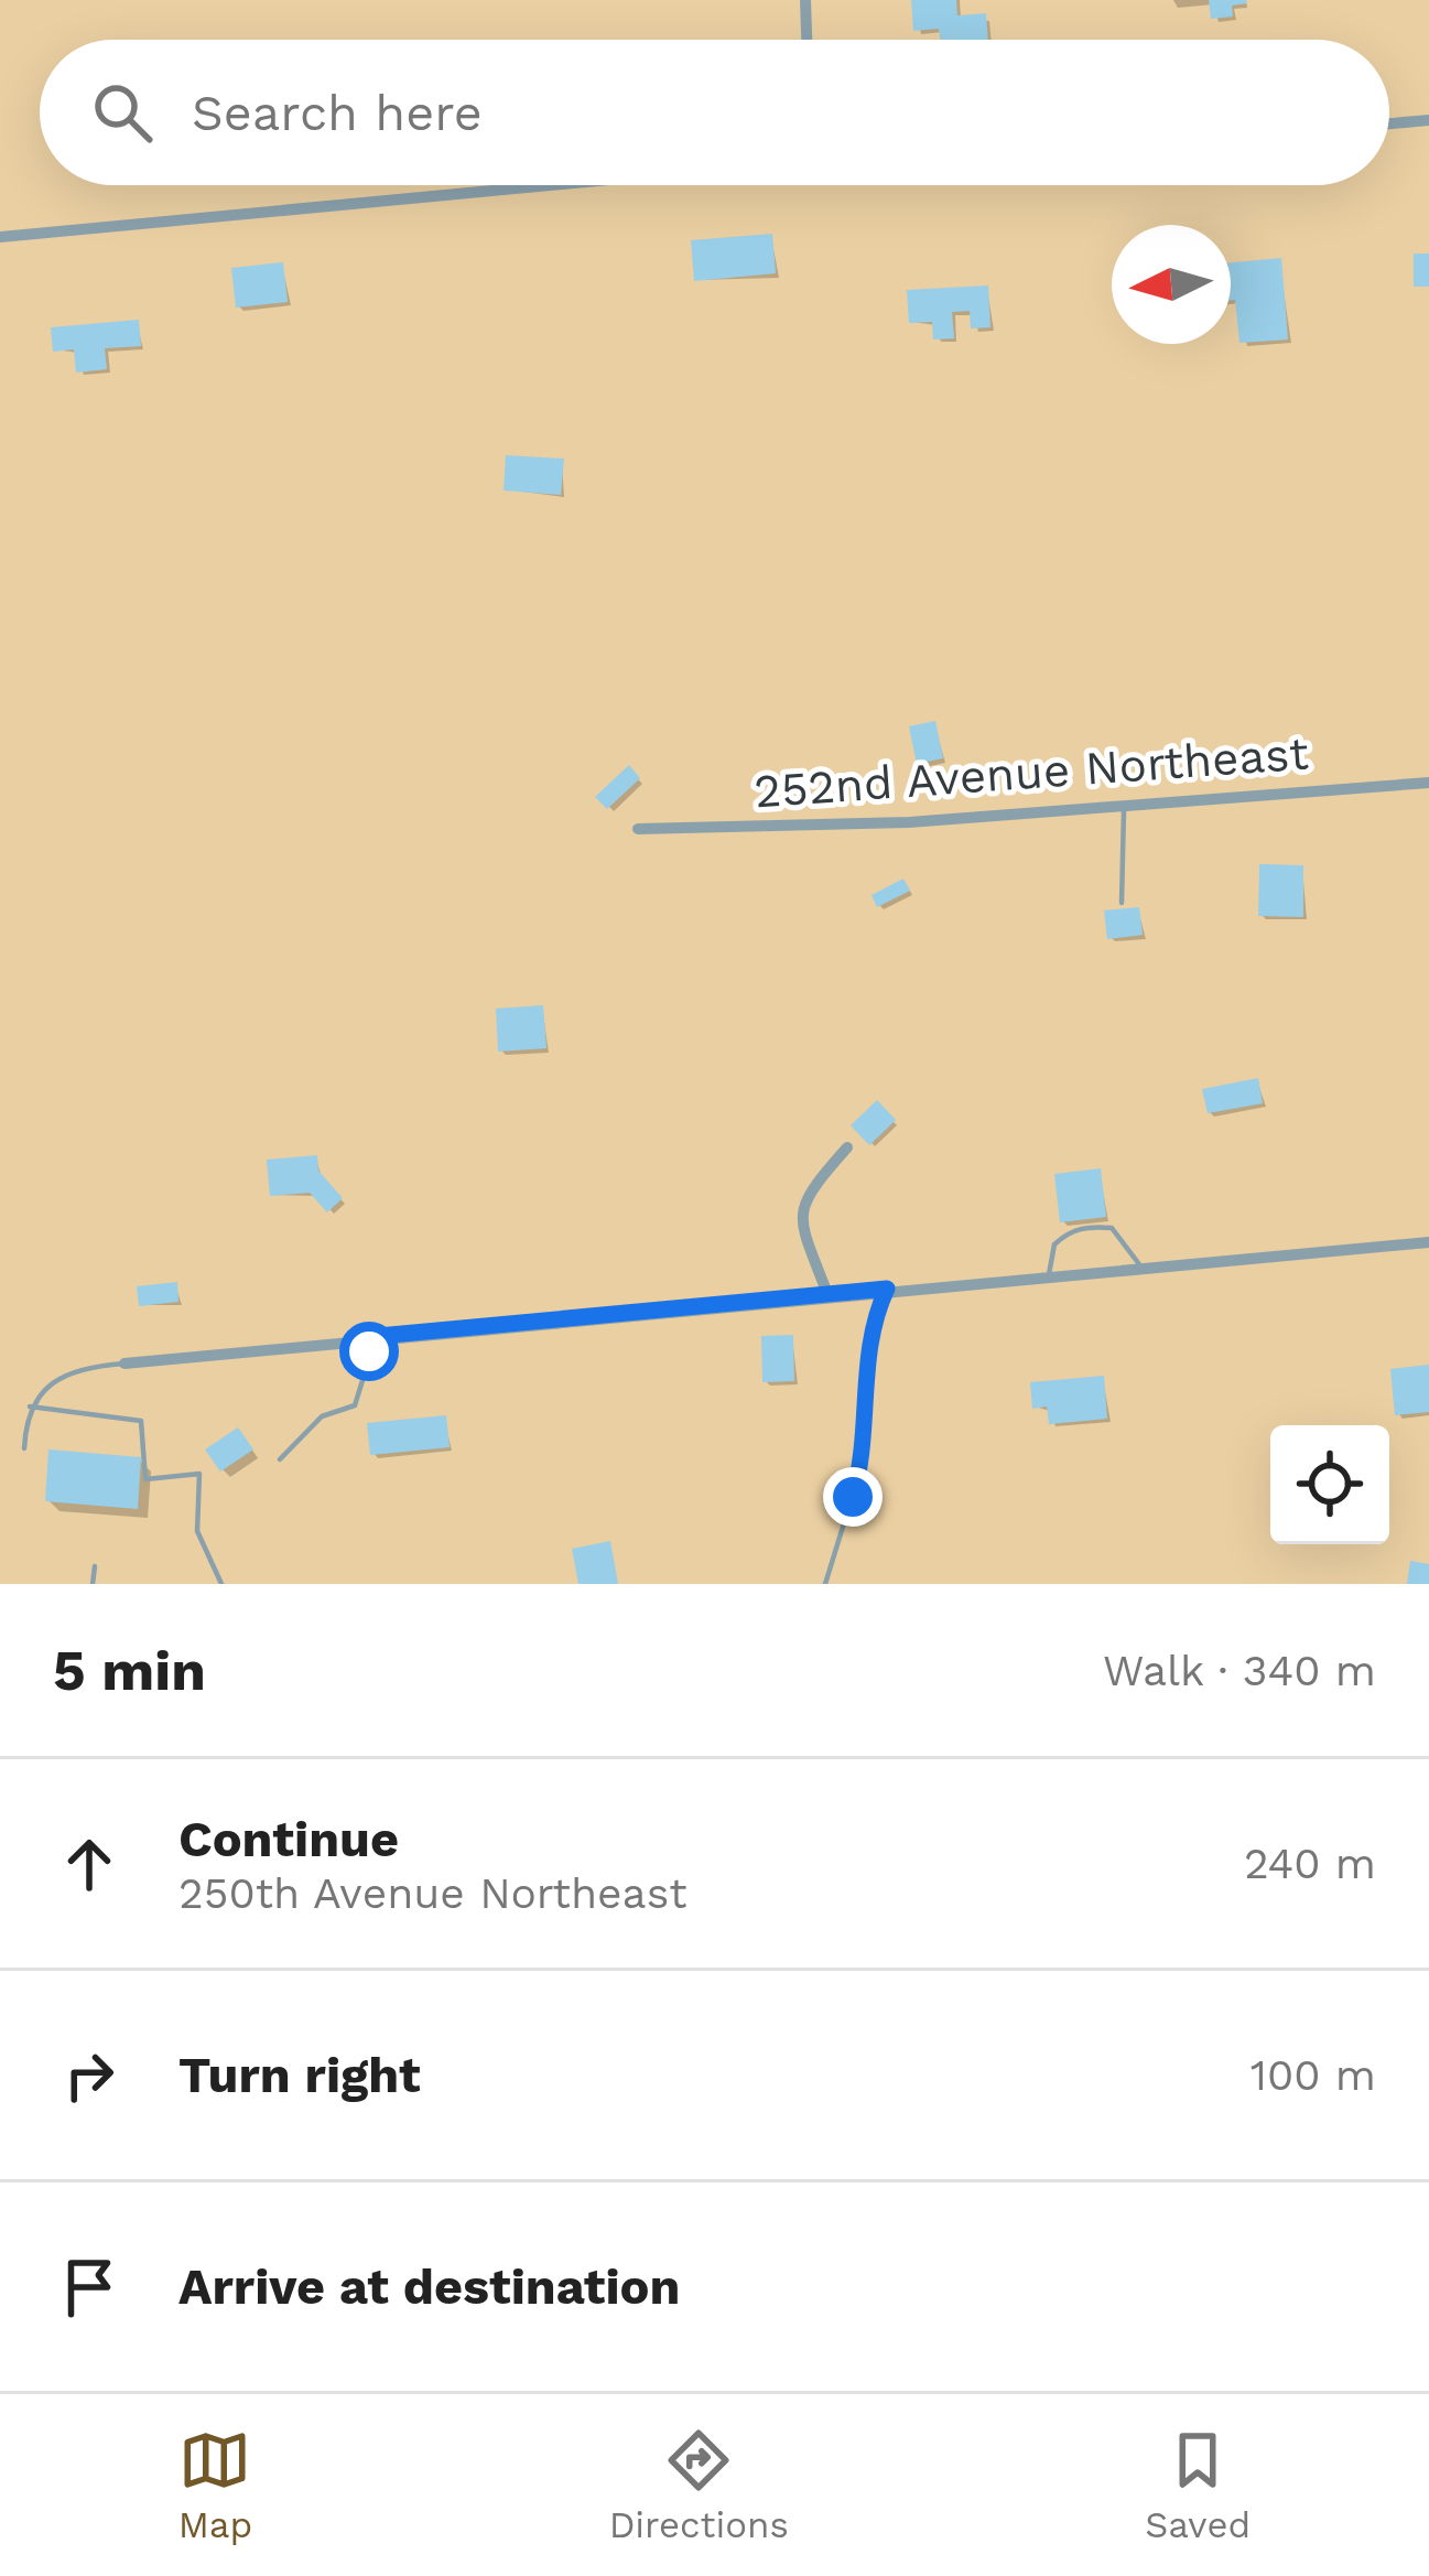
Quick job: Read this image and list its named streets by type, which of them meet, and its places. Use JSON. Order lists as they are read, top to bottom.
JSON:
{
  "streets": {
    "street": ["252nd Avenue Northeast"]
  },
  "north": "left",
  "page": {
    "search": "Search here",
    "heading": ["5 min", "Walk · 340 m"],
    "list": [
      ["Continue", "250th Avenue Northeast", "240 m"],
      ["Turn right", "100 m"],
      "Arrive at destination"
    ],
    "nav": ["Map", "Directions", "Saved"]
  }
}
